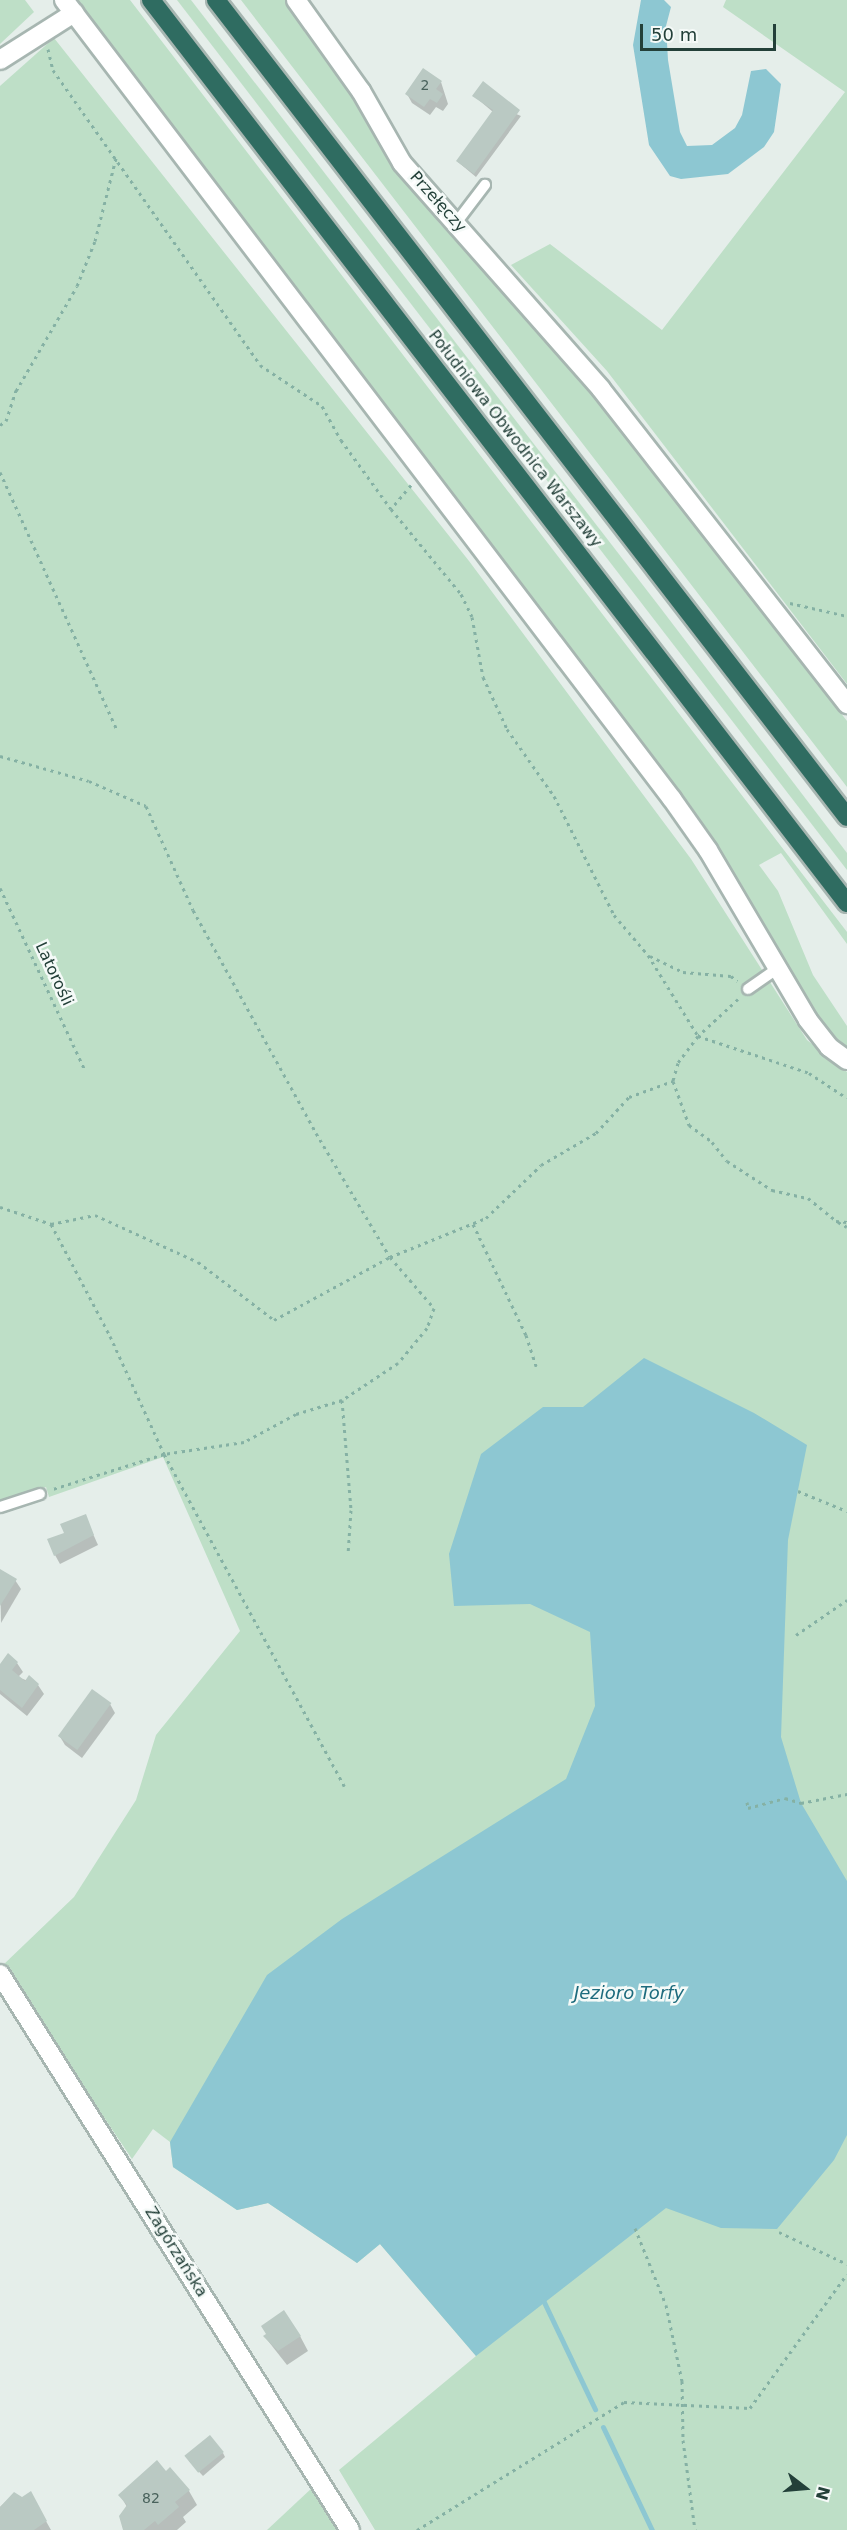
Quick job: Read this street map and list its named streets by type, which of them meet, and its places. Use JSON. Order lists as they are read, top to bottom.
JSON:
{
  "streets": {
    "highway": ["Południowa Obwodnica Warszawy"],
    "street": ["Przełęczy", "Zagórzańska"],
    "path": ["Latorośli"]
  },
  "water": ["Jezioro Torfy"],
  "house_numbers": ["2", "82"],
  "scale_bar": "50 m",
  "north": "right"
}
